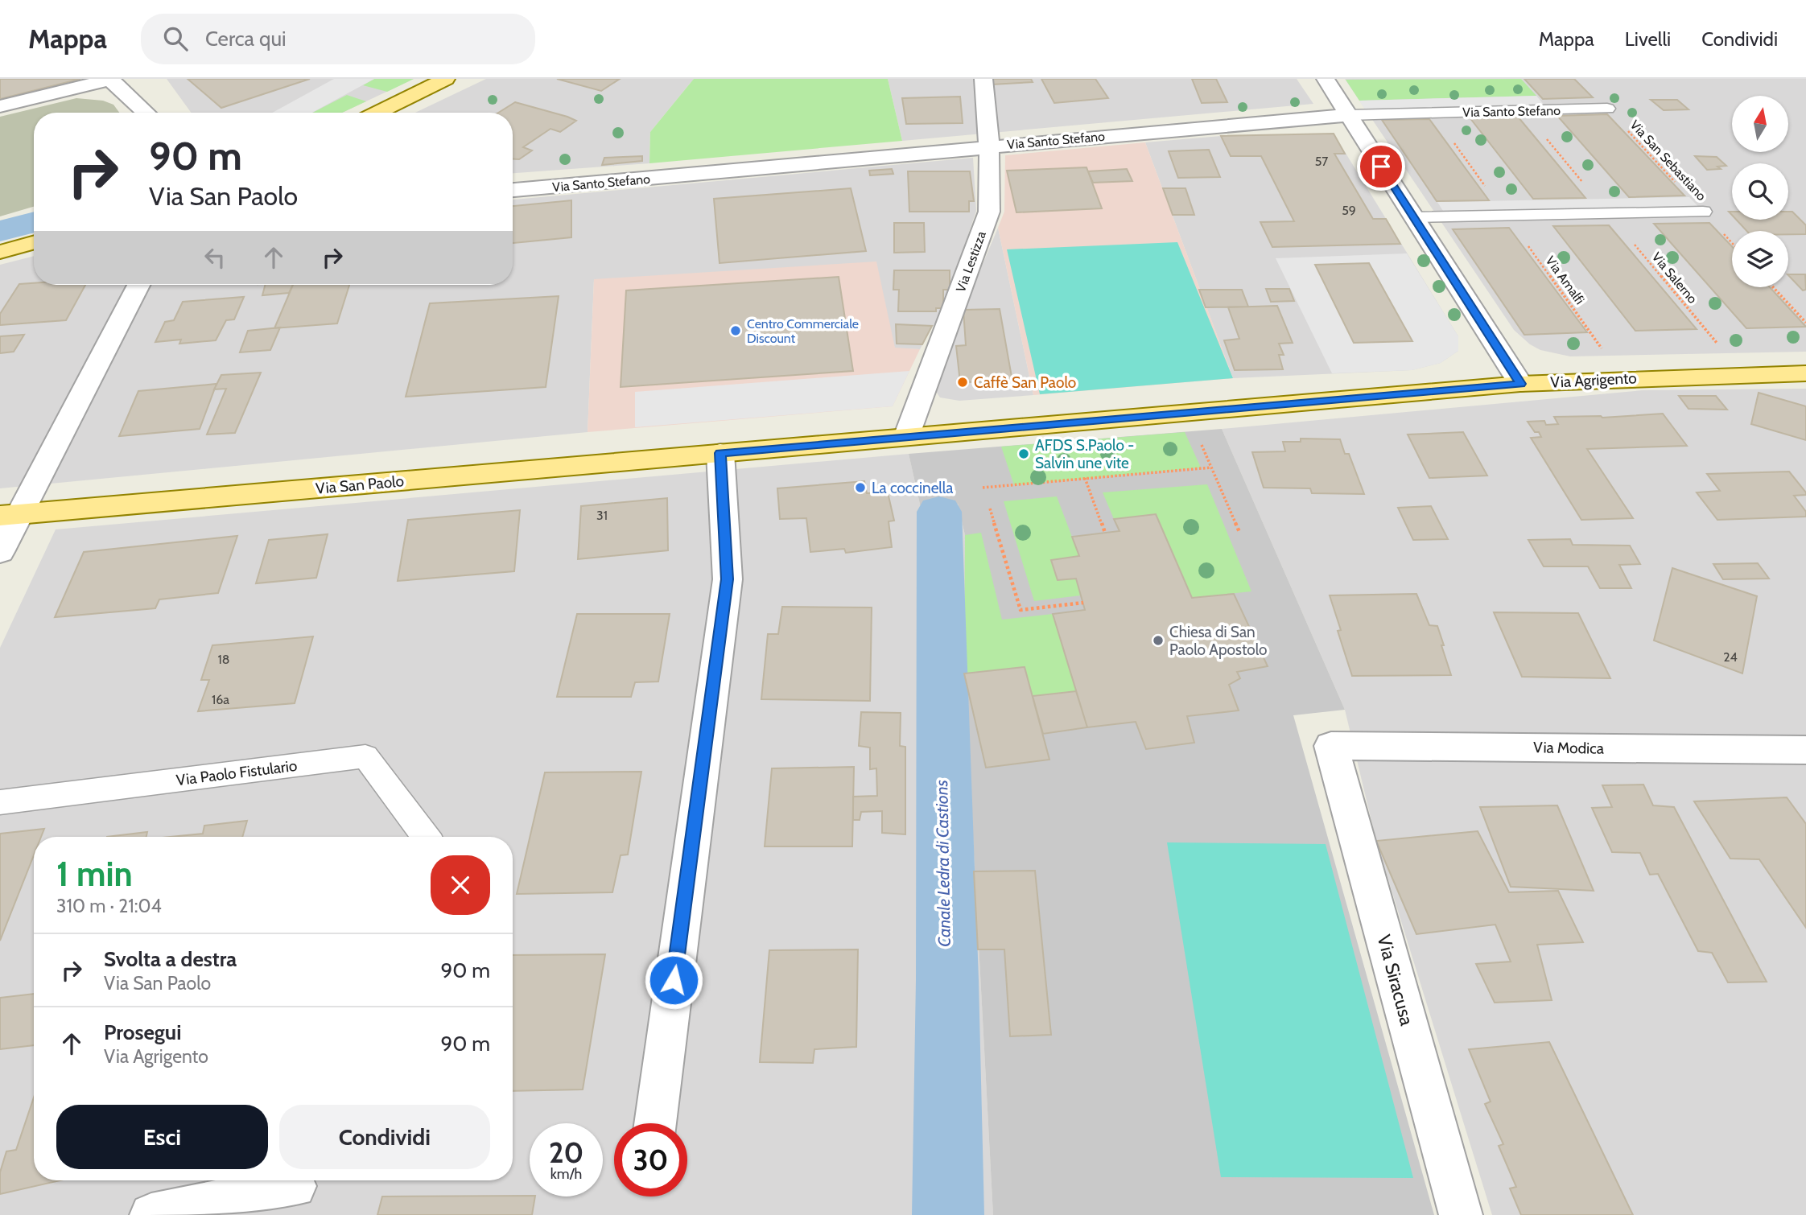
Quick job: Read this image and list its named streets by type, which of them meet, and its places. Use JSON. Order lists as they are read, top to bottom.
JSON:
{
  "streets": {
    "main road": ["Via Agrigento", "Via San Paolo"],
    "street": [
      "Via Santo Stefano",
      "Via Lestizza",
      "Via Modica",
      "Via Siracusa"
    ],
    "lane": ["Via Paolo Fistulario"],
    "path": ["Via San Sebastiano", "Via Salerno", "Via Amalfi"]
  },
  "crossings": [
    ["Via Santo Stefano", "Via San Sebastiano"],
    ["Via Santo Stefano", "Via Lestizza"],
    ["Via Lestizza", "Via San Paolo"],
    ["Via Agrigento", "Via San Paolo"],
    ["Via Modica", "Via Siracusa"]
  ],
  "water": ["Canale Ledra di Castions"],
  "places": [
    "Centro Commerciale Discount",
    "Caffè San Paolo",
    "AFDS S.Paolo - Salvin une vite",
    "La coccinella",
    "Chiesa di San Paolo Apostolo"
  ],
  "house_numbers": [
    "57",
    "59",
    "31",
    "24",
    "18",
    "16a"
  ],
  "north": "top",
  "page": {
    "header": "Mappa",
    "search": "Cerca qui",
    "nav": ["Mappa", "Livelli", "Condividi"],
    "turn": ["90 m", "Via San Paolo"],
    "heading": ["1 min", "310 m · 21:04"],
    "list": [
      {
        "name": "Svolta a destra",
        "note": "Via San Paolo",
        "value": "90 m"
      },
      {
        "name": "Prosegui",
        "note": "Via Agrigento",
        "value": "90 m"
      }
    ],
    "buttons": ["Esci", "Condividi"],
    "speed": "20 km/h",
    "limit": "30"
  }
}
